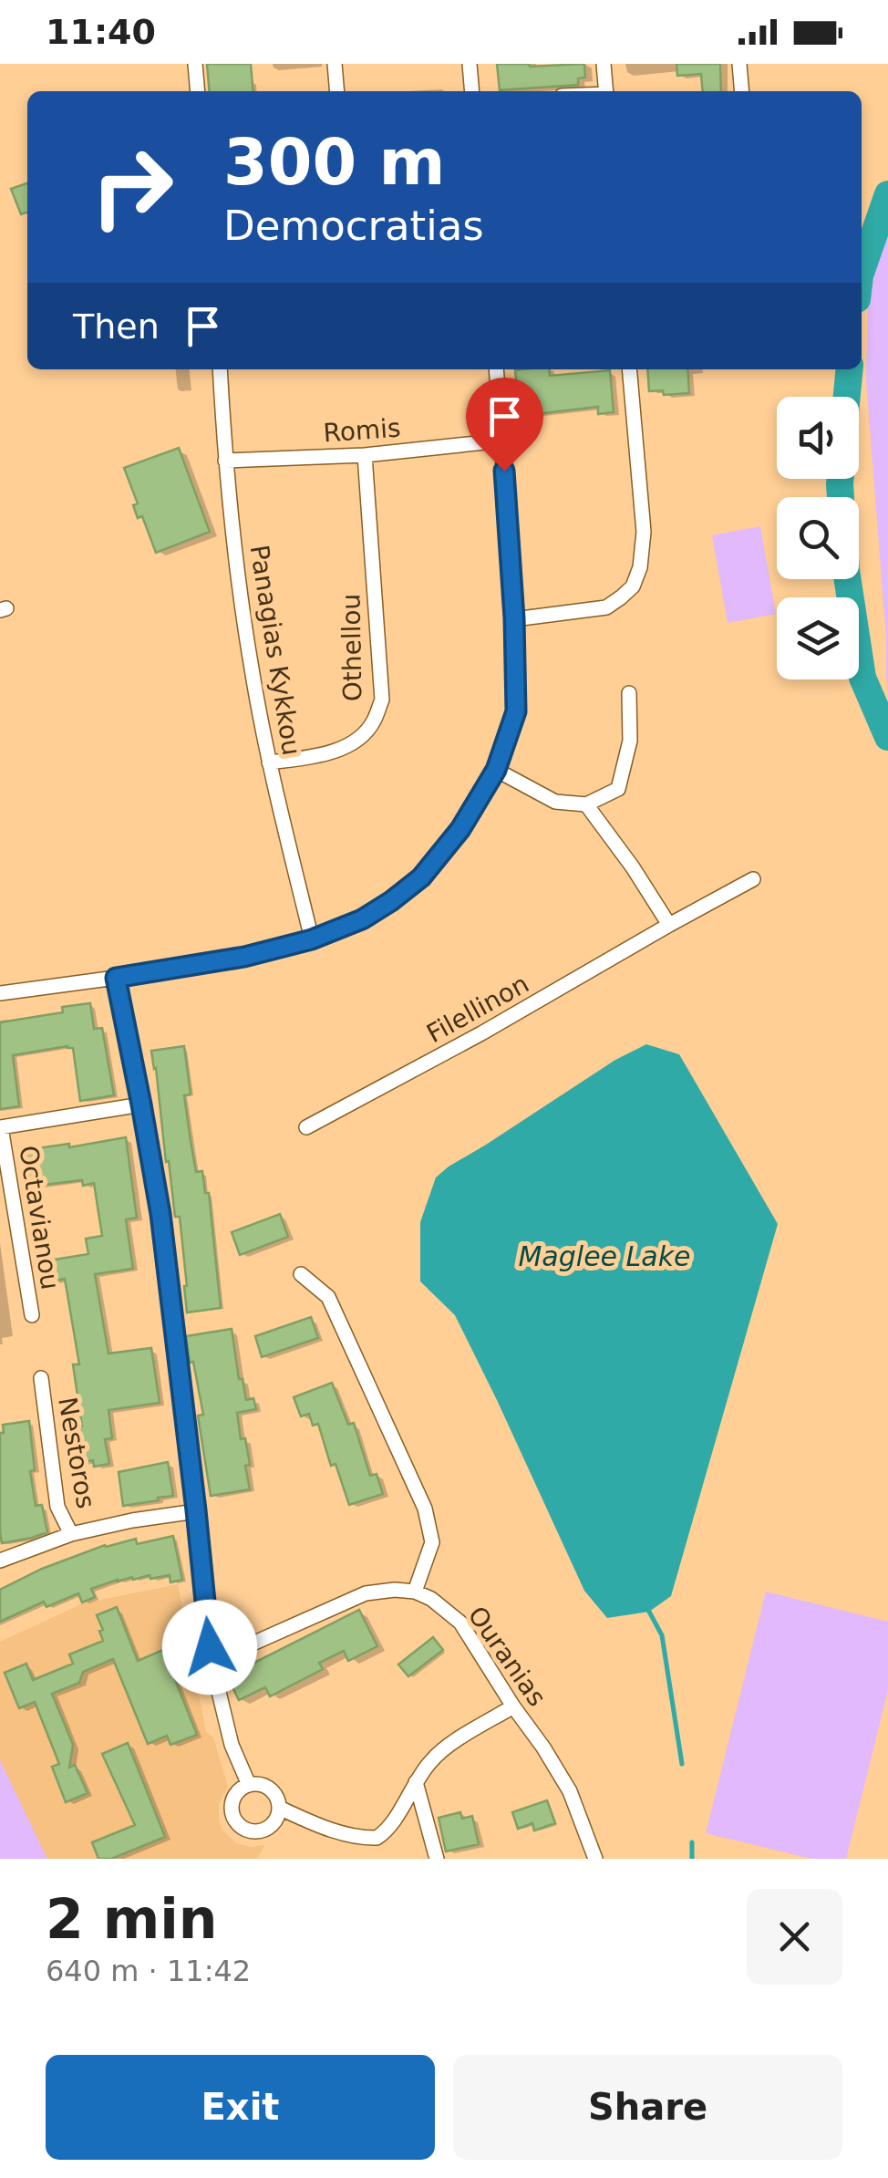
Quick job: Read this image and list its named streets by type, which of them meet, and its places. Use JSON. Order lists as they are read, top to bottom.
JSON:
{
  "streets": {
    "street": [
      "Romis",
      "Othellou",
      "Panagias Kykkou",
      "Filellinon",
      "Octavianou",
      "Nestoros",
      "Ouranias"
    ]
  },
  "crossings": [
    ["Romis", "Othellou"],
    ["Romis", "Panagias Kykkou"],
    ["Othellou", "Panagias Kykkou"]
  ],
  "water": ["Maglee Lake"],
  "page": {
    "status": "11:40",
    "turn": ["300 m", "Democratias"],
    "then": "Then",
    "heading": ["2 min", "640 m · 11:42"],
    "buttons": ["Exit", "Share"]
  }
}
